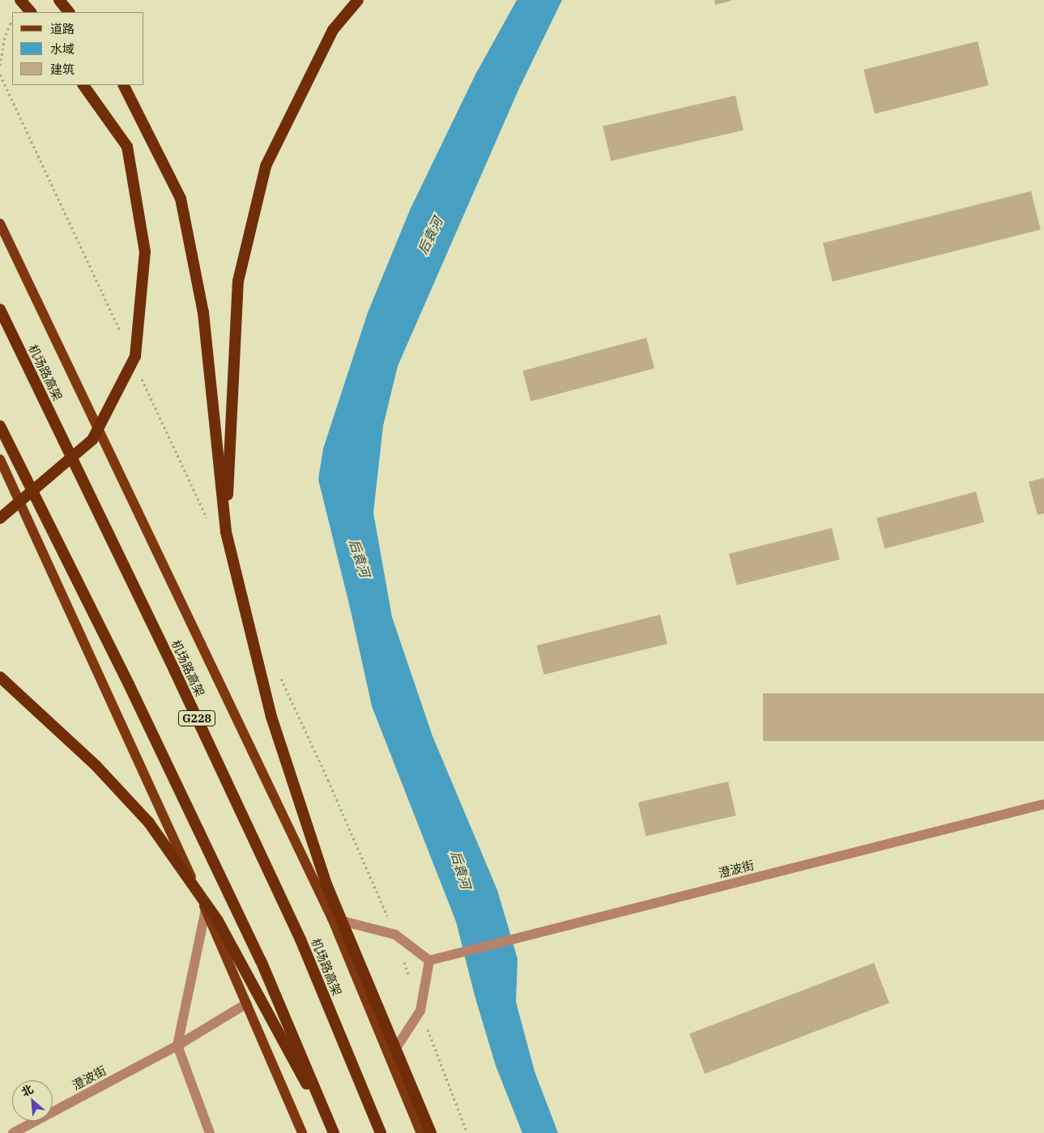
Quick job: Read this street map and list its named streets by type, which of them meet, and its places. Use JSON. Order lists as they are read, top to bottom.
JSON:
{
  "streets": {
    "highway": ["机场路高架", "G228"],
    "street": ["澄波街"]
  },
  "water": ["后袁河"],
  "legend": ["道路", "水域", "建筑"],
  "north": "top left"
}
